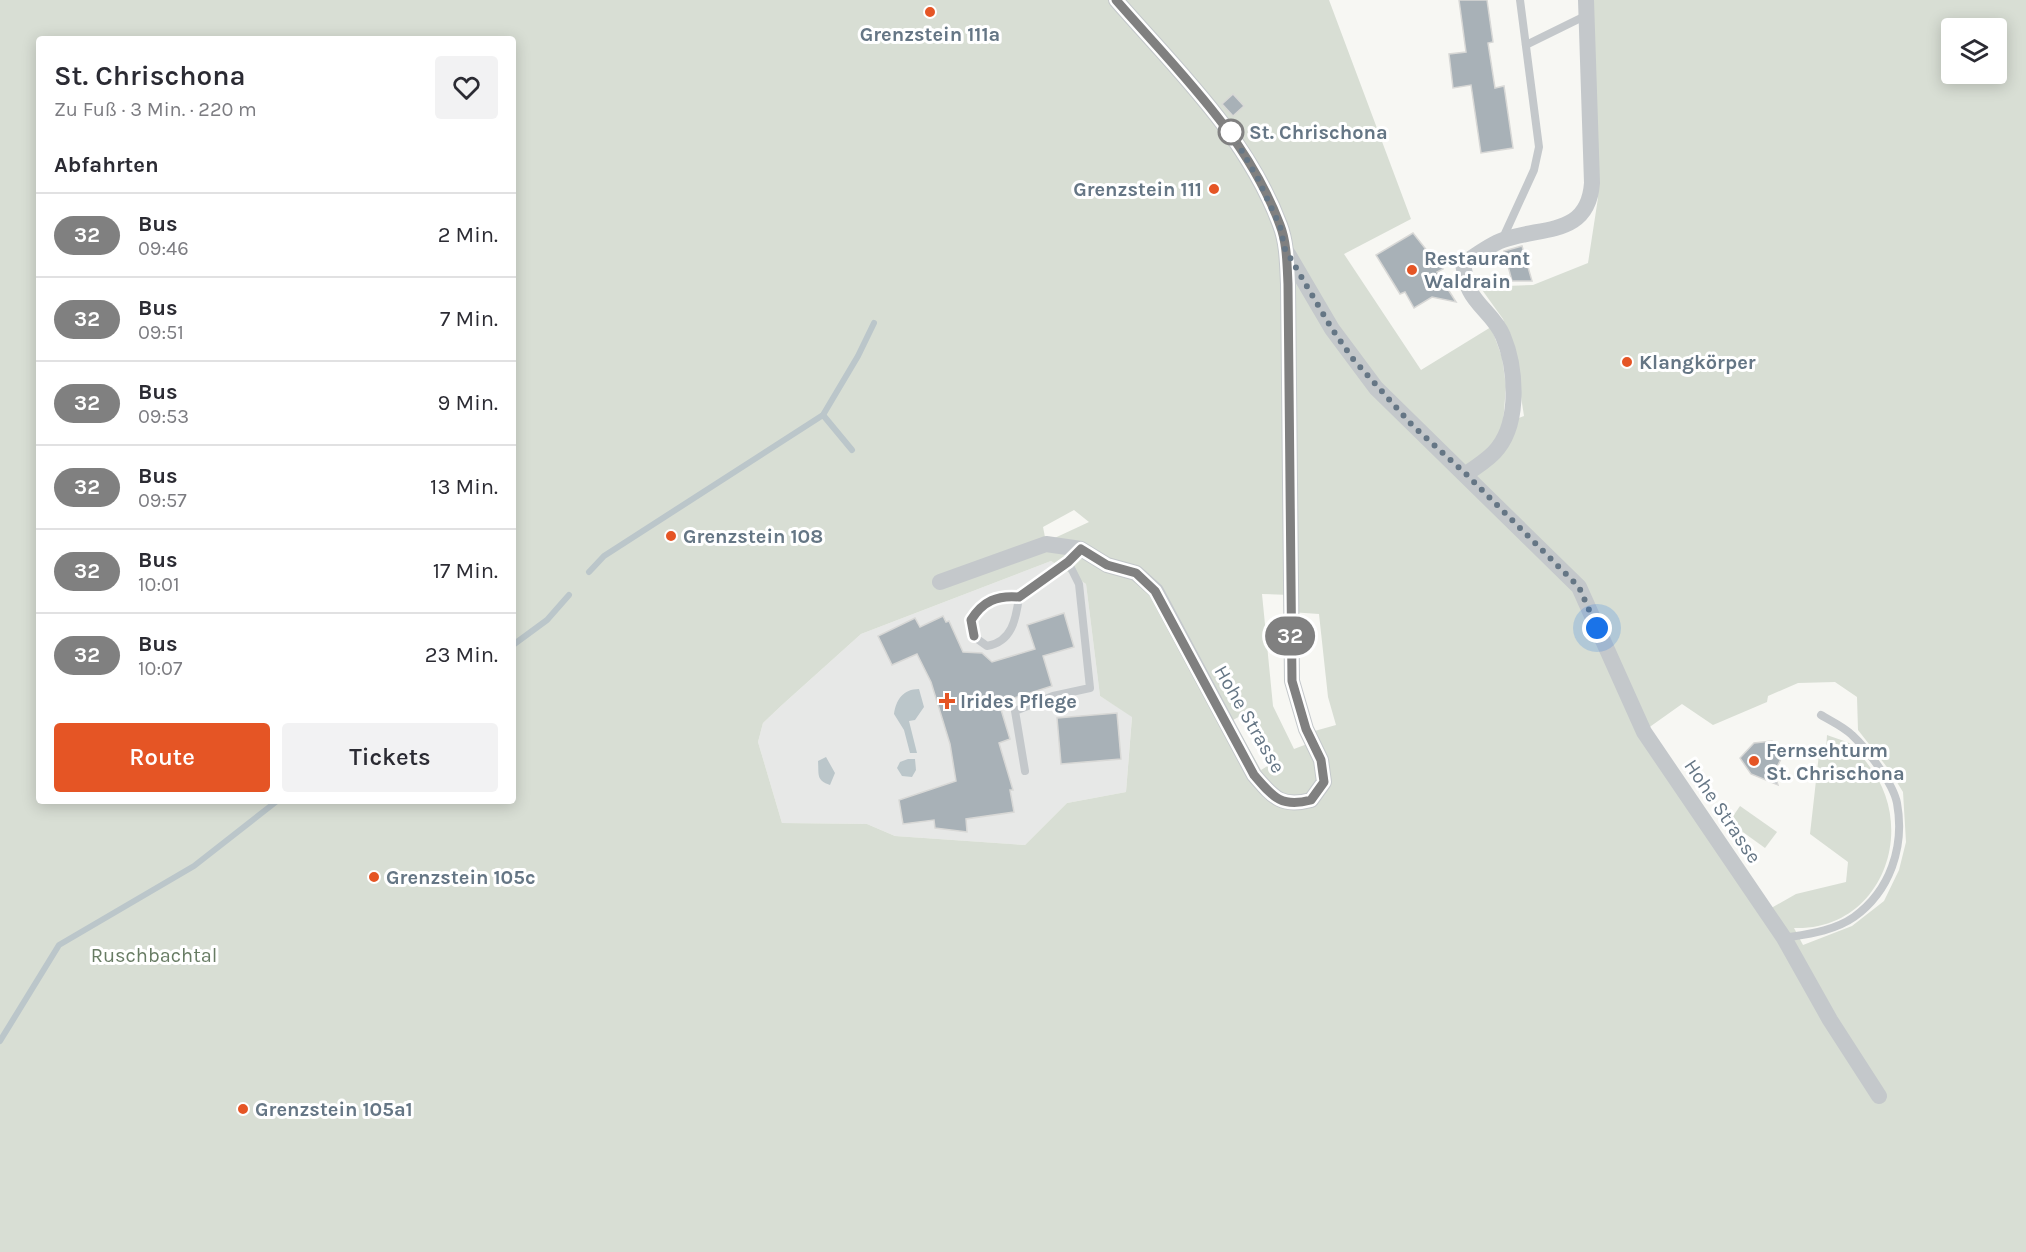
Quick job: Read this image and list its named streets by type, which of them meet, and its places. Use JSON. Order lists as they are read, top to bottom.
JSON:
{
  "streets": {
    "street": ["Hohe Strasse"]
  },
  "parks": ["Ruschbachtal"],
  "places": {
    "other": [
      "Grenzstein 111a",
      "St. Chrischona",
      "Grenzstein 111",
      "Restaurant Waldrain",
      "Klangkörper",
      "Grenzstein 108",
      "Fernsehturm St. Chrischona",
      "Grenzstein 105c",
      "Grenzstein 105a1"
    ],
    "health": ["Irides Pflege"]
  },
  "lines": ["bus line 32"],
  "page": {
    "on_map": "32",
    "heading": [
      ["St. Chrischona", "Zu Fuß · 3 Min. · 220 m"],
      "Abfahrten"
    ],
    "list": [
      {
        "mark": "32",
        "name": "Bus",
        "note": "09:46",
        "value": "2 Min."
      },
      {
        "mark": "32",
        "name": "Bus",
        "note": "09:51",
        "value": "7 Min."
      },
      {
        "mark": "32",
        "name": "Bus",
        "note": "09:53",
        "value": "9 Min."
      },
      {
        "mark": "32",
        "name": "Bus",
        "note": "09:57",
        "value": "13 Min."
      },
      {
        "mark": "32",
        "name": "Bus",
        "note": "10:01",
        "value": "17 Min."
      },
      {
        "mark": "32",
        "name": "Bus",
        "note": "10:07",
        "value": "23 Min."
      }
    ],
    "buttons": ["Route", "Tickets"]
  }
}
